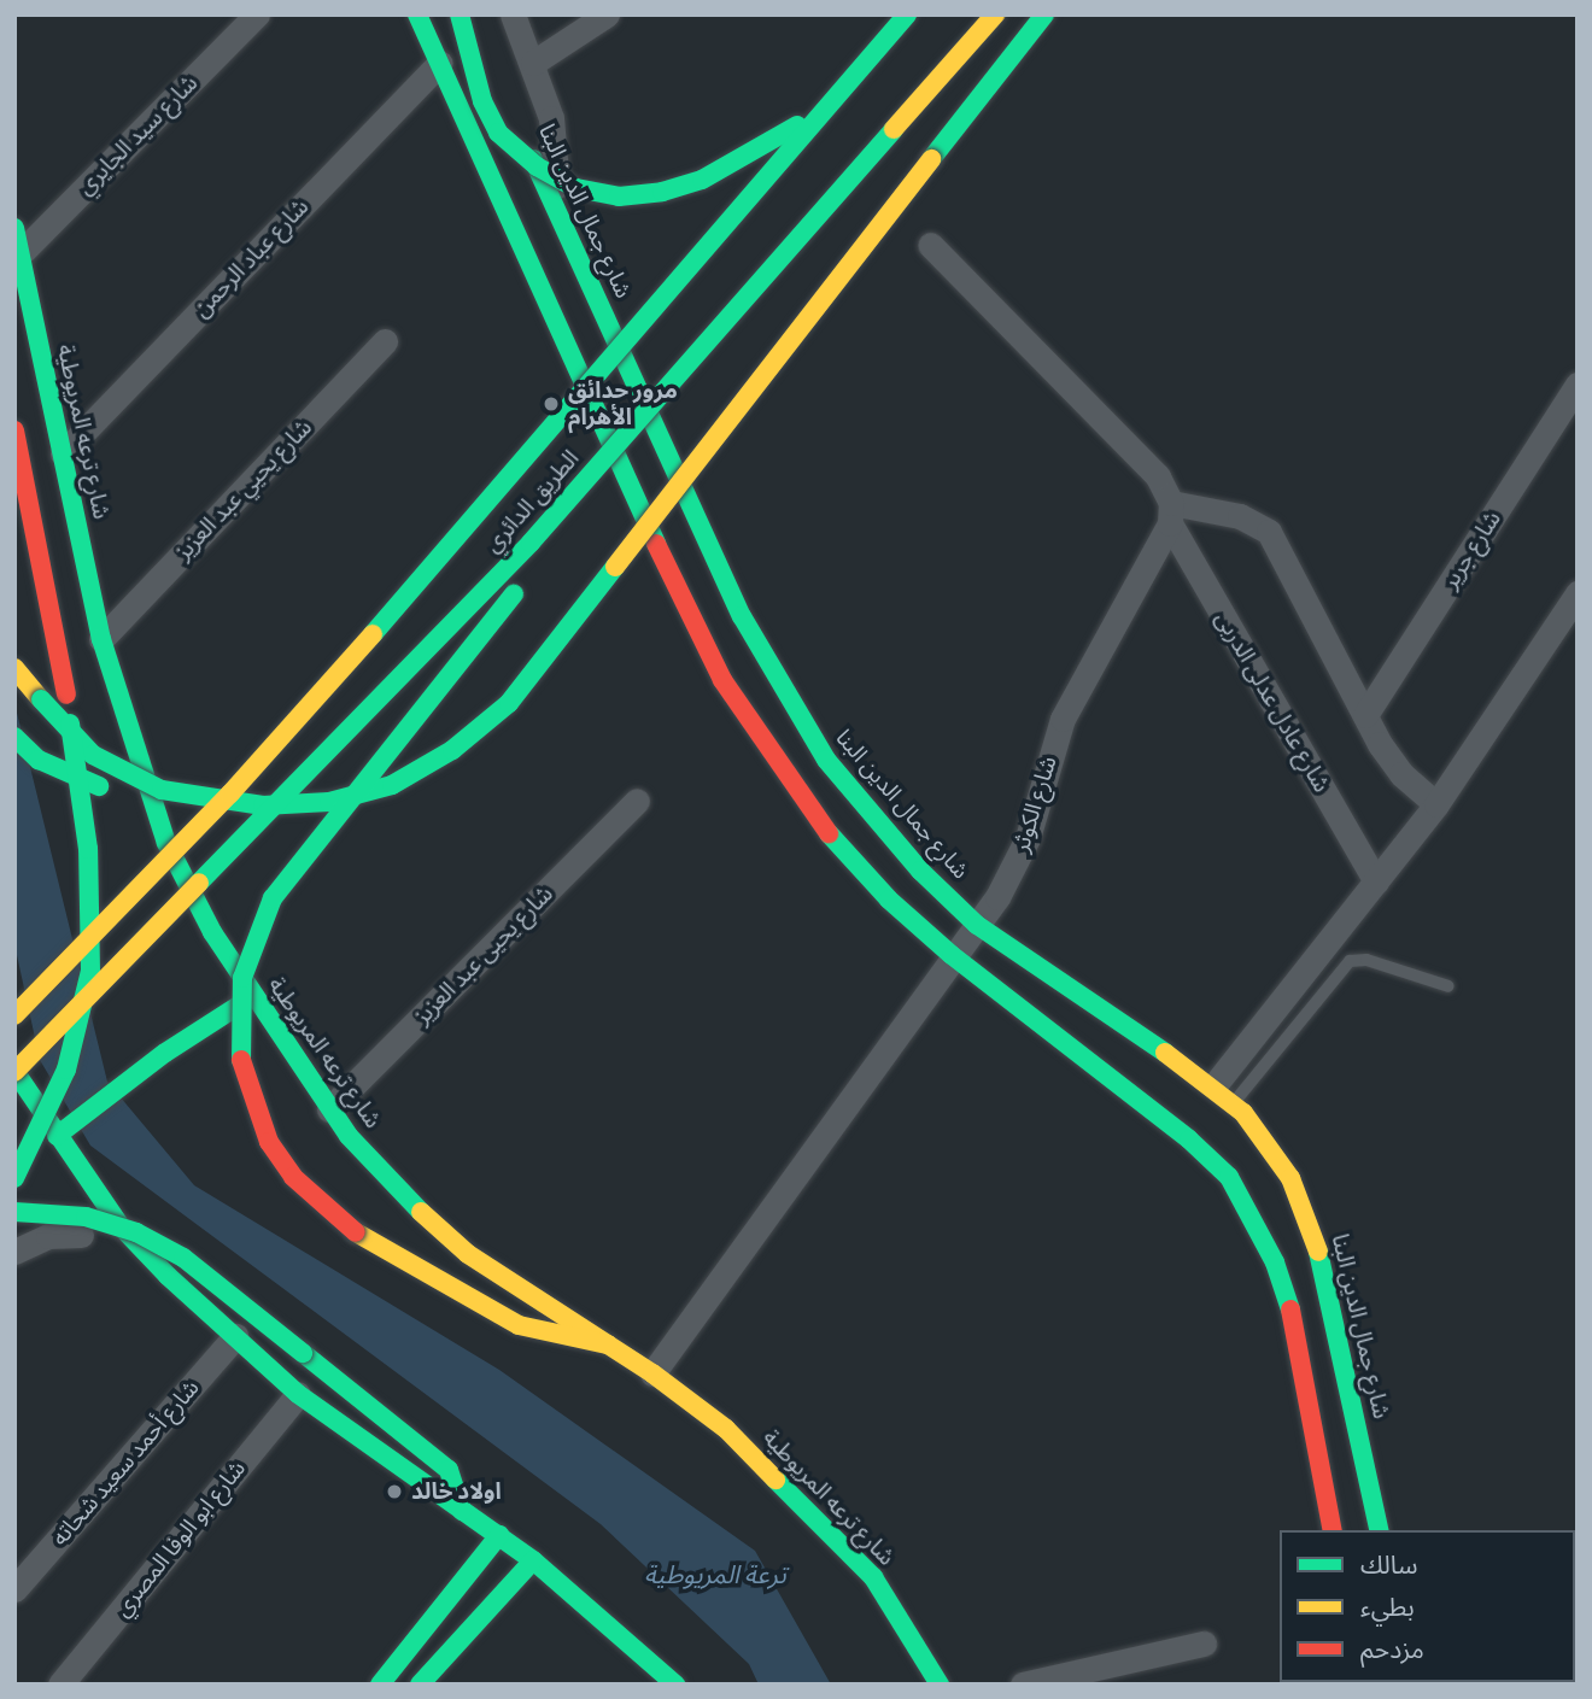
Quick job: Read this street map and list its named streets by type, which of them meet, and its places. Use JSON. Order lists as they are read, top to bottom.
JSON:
{
  "streets": {
    "main road": ["شارع جمال الدين البنا", "شارع ترعه المريوطية", "الطريق الدائري"],
    "street": [
      "شارع سيد الجايري",
      "شارع عباد الرحمن",
      "شارع يحيي عبد العزيز",
      "شارع جرير",
      "شارع عادل عدلى الدربى",
      "شارع الكوثر",
      "شارع يحيى عبد العزيز",
      "شارع أحمد سعيد شحاته",
      "شارع ابو الوفا المصري"
    ]
  },
  "crossings": [
    ["شارع سيد الجايري", "شارع ترعه المريوطية"],
    ["شارع جمال الدين البنا", "شارع الكوثر"],
    ["شارع عباد الرحمن", "شارع ترعه المريوطية"],
    ["شارع ترعه المريوطية", "شارع يحيي عبد العزيز"],
    ["شارع ترعه المريوطية", "شارع الكوثر"],
    ["شارع ترعه المريوطية", "شارع يحيى عبد العزيز"],
    ["شارع عادل عدلى الدربى", "شارع الكوثر"]
  ],
  "water": ["ترعة المريوطية"],
  "places": ["مرور حدائق الأهرام", "اولاد خالد"],
  "legend": ["سالك", "بطيء", "مزدحم"]
}
